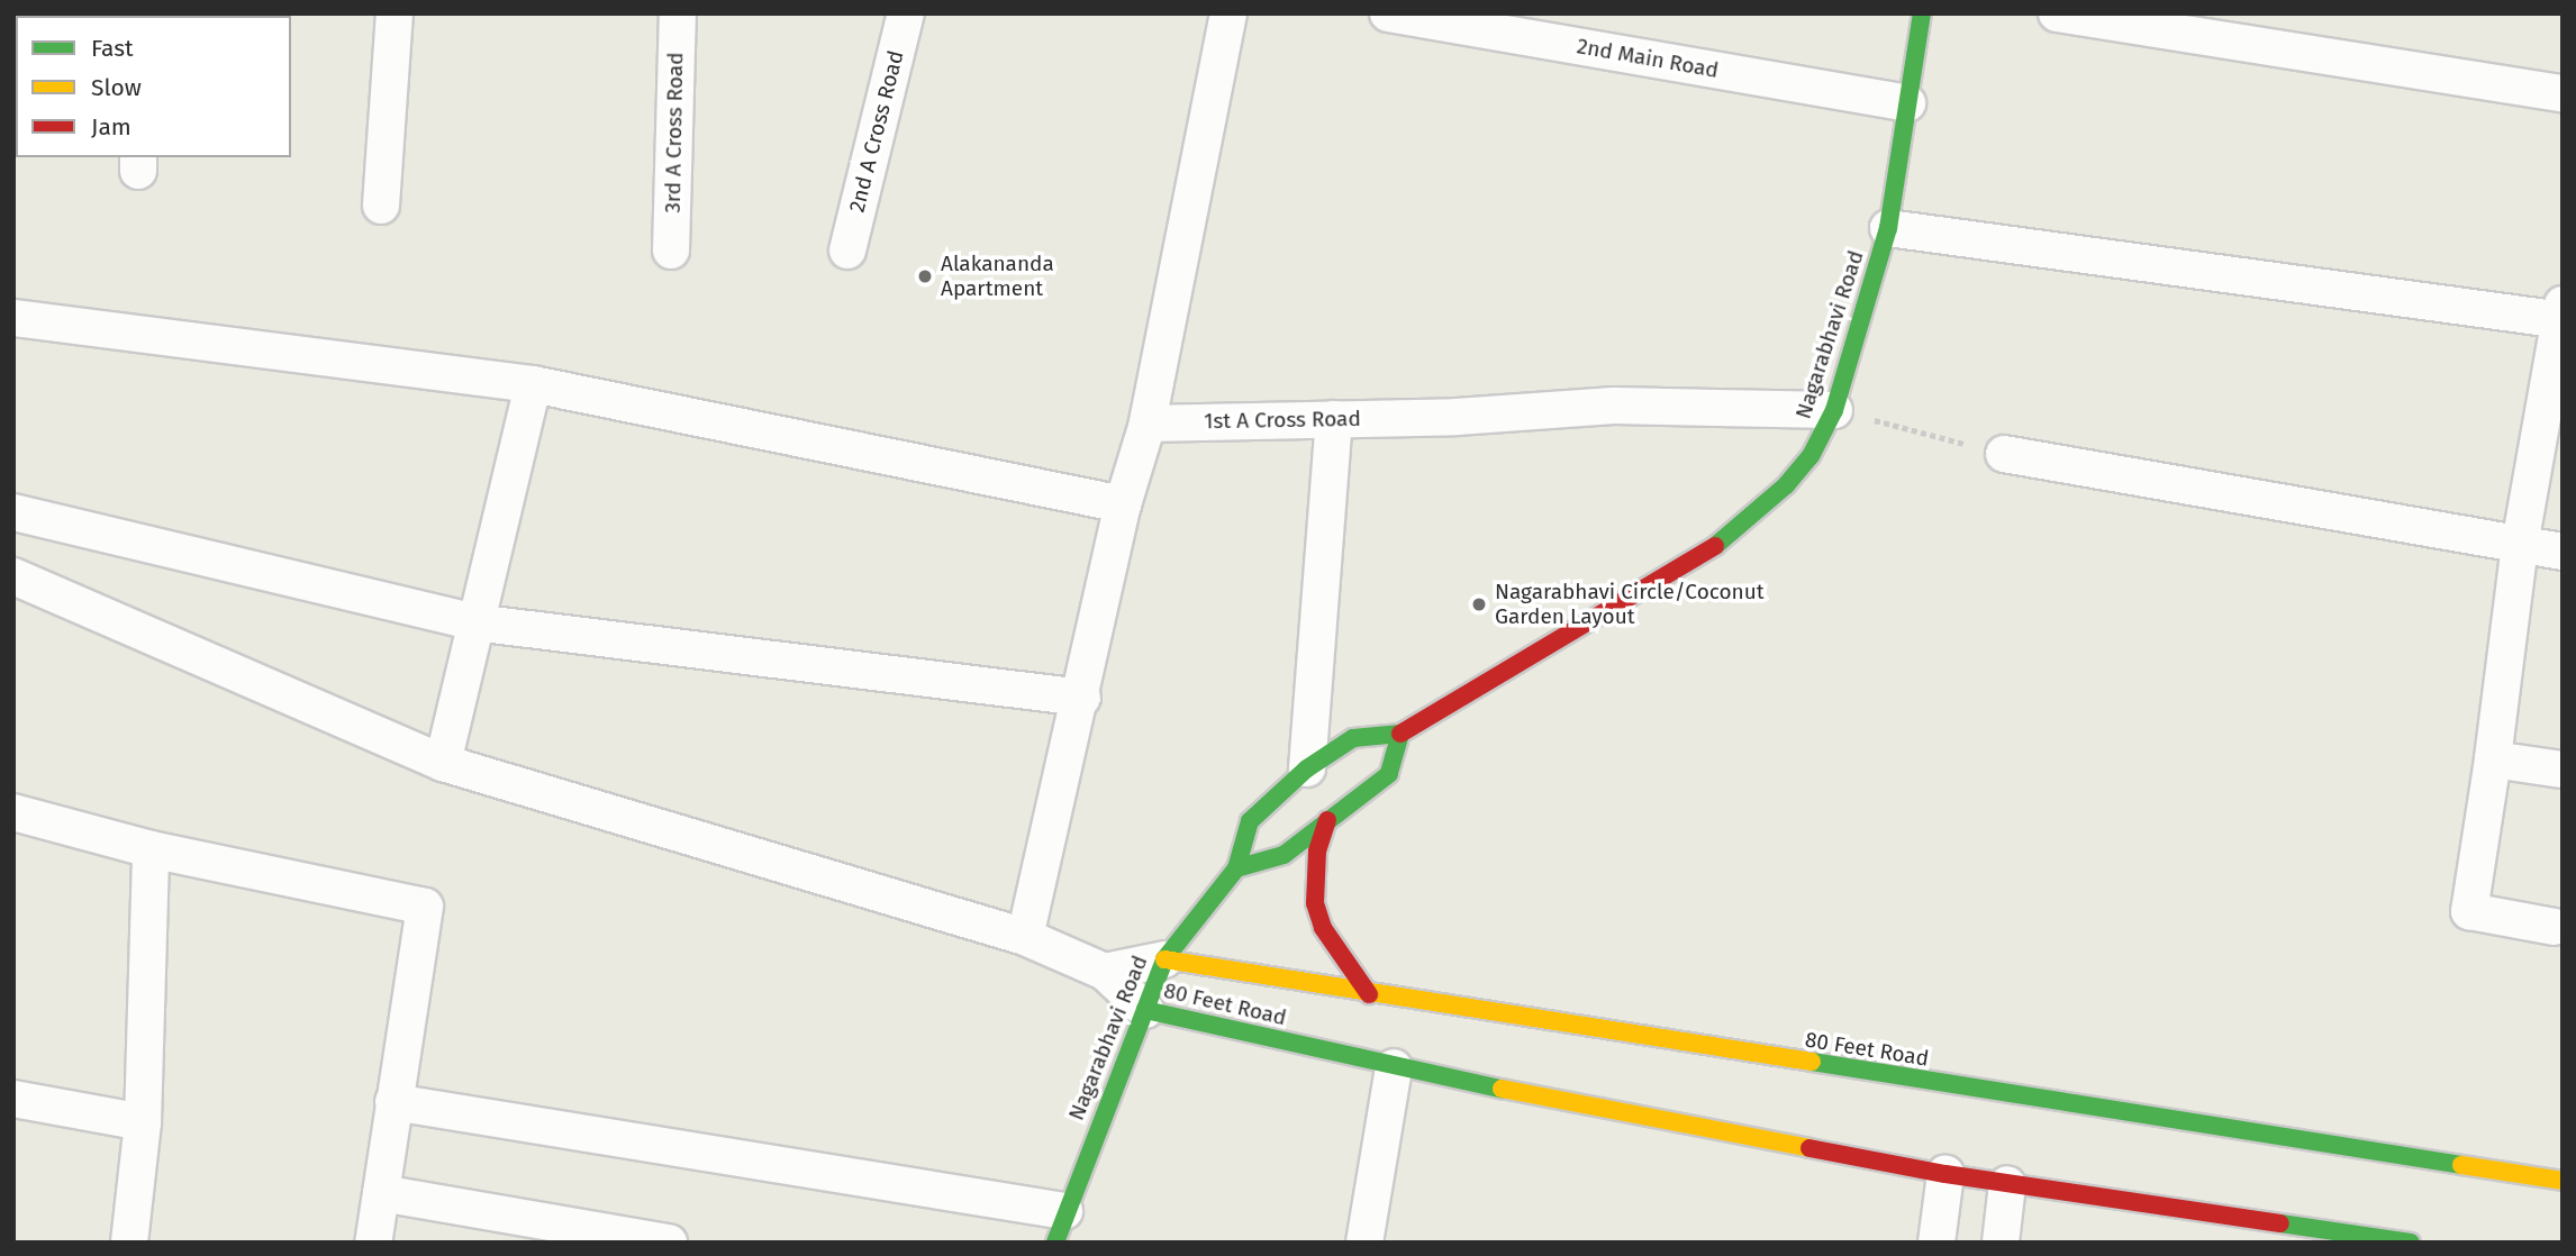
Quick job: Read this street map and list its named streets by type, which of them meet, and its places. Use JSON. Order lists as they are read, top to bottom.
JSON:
{
  "streets": {
    "main road": ["Nagarabhavi Road", "80 Feet Road"],
    "street": [
      "2nd Main Road",
      "2nd A Cross Road",
      "3rd A Cross Road",
      "1st A Cross Road"
    ]
  },
  "crossings": [
    ["2nd Main Road", "Nagarabhavi Road"],
    ["Nagarabhavi Road", "1st A Cross Road"],
    ["Nagarabhavi Road", "80 Feet Road"]
  ],
  "places": ["Alakananda Apartment", "Nagarabhavi Circle/Coconut Garden Layout"],
  "legend": ["Fast", "Slow", "Jam"]
}
